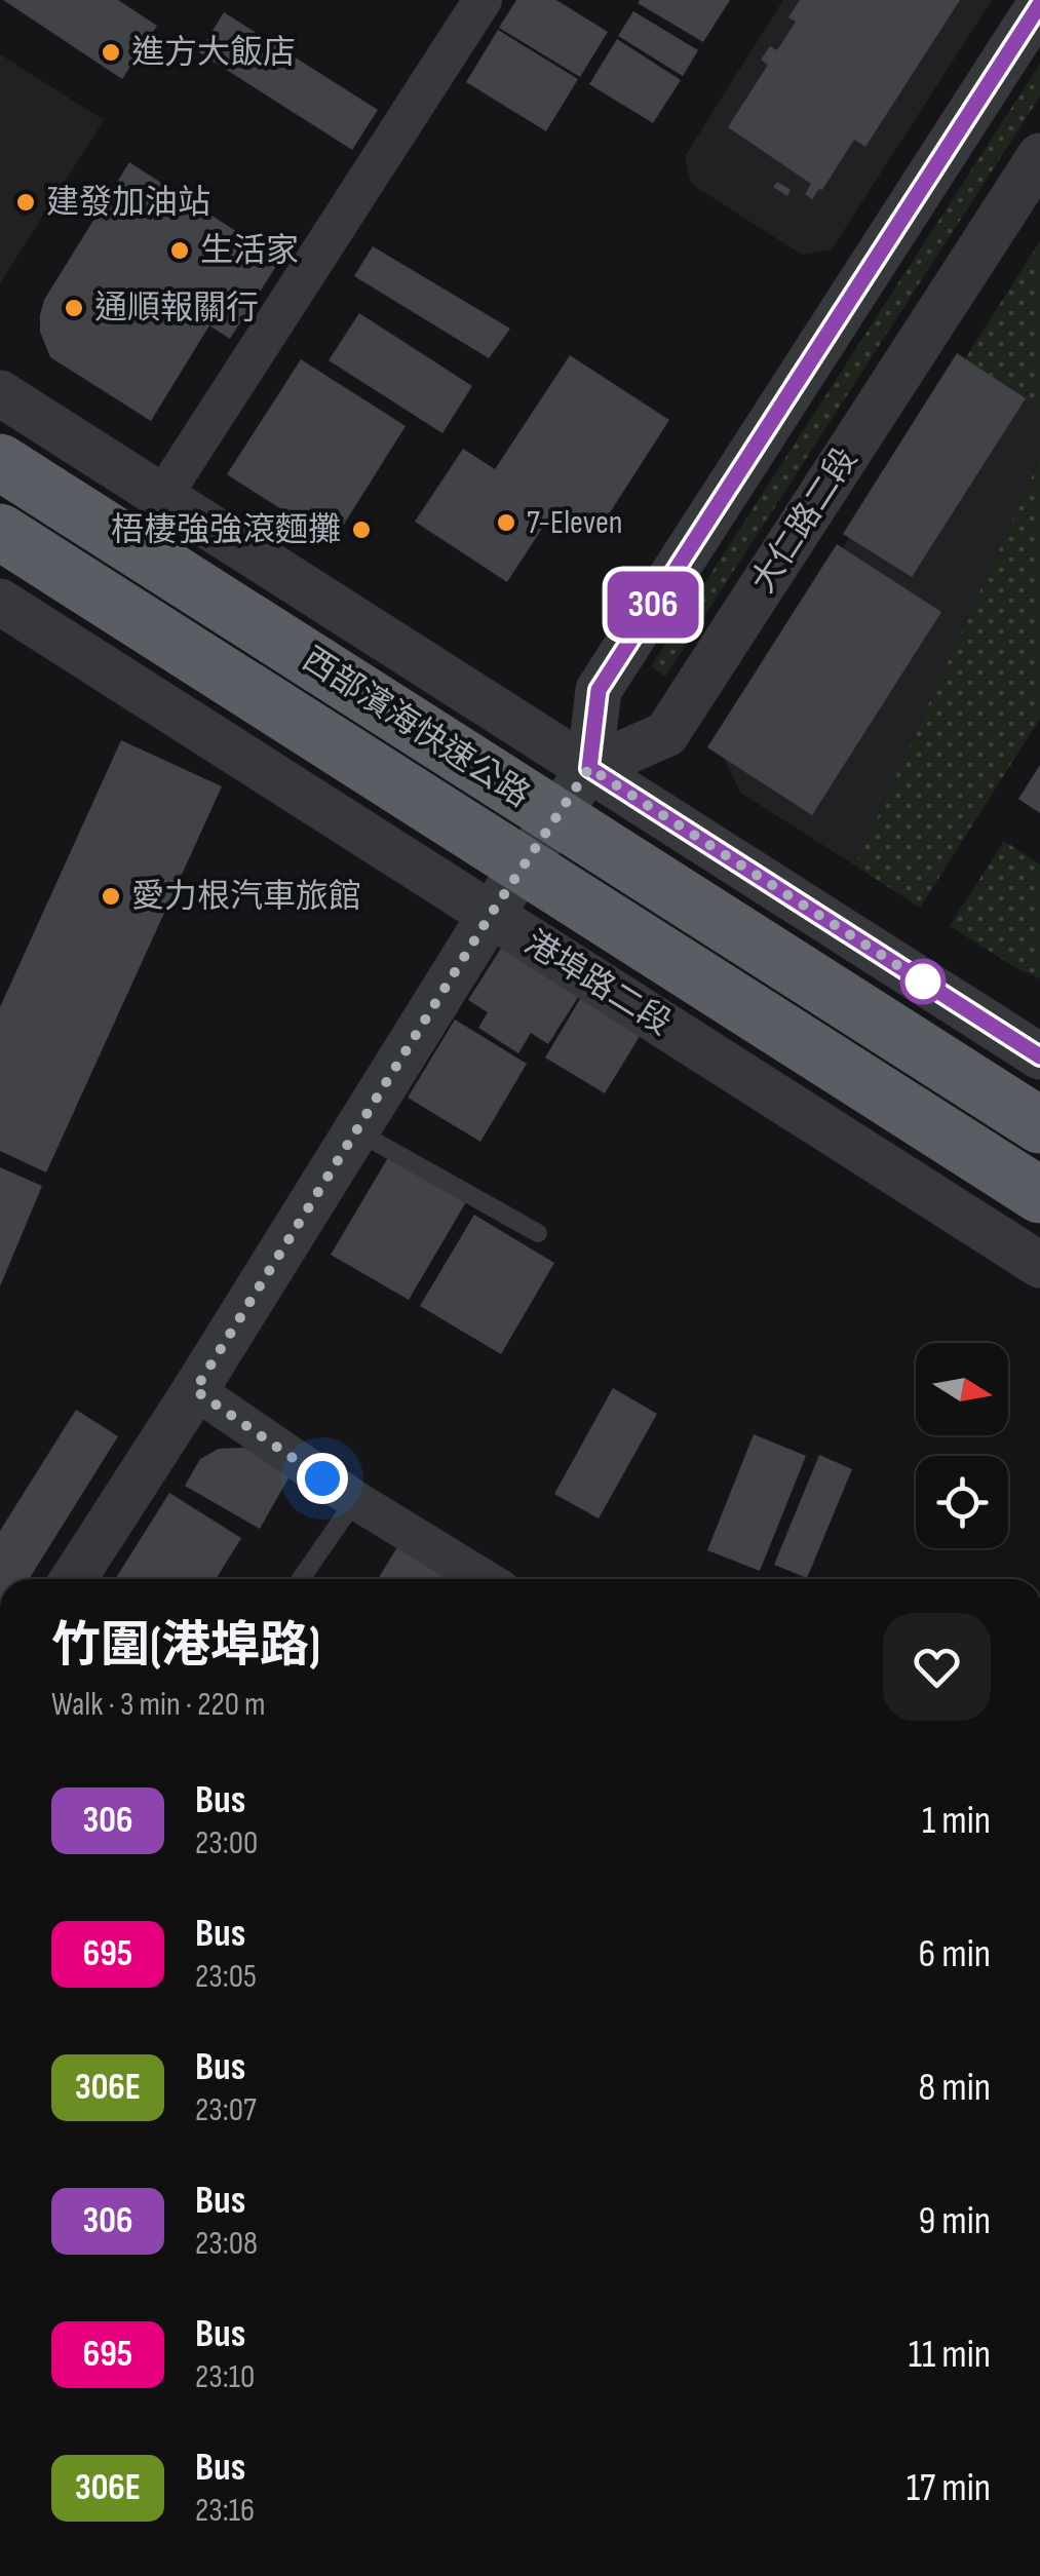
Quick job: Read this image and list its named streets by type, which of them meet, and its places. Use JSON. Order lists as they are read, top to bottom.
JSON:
{
  "streets": {
    "highway": ["西部濱海快速公路"],
    "street": ["大仁路二段", "港埠路二段"]
  },
  "places": [
    "進方大飯店",
    "建發加油站",
    "生活家",
    "通順報關行",
    "7-Eleven",
    "梧棲強強滾麵攤",
    "愛力根汽車旅館"
  ],
  "lines": ["bus line 306"],
  "north": "right",
  "page": {
    "on_map": "306",
    "heading": ["竹圍(港埠路)", "Walk · 3 min · 220 m"],
    "list": [
      {
        "mark": "306",
        "name": "Bus",
        "note": "23:00",
        "value": "1 min"
      },
      {
        "mark": "695",
        "name": "Bus",
        "note": "23:05",
        "value": "6 min"
      },
      {
        "mark": "306E",
        "name": "Bus",
        "note": "23:07",
        "value": "8 min"
      },
      {
        "mark": "306",
        "name": "Bus",
        "note": "23:08",
        "value": "9 min"
      },
      {
        "mark": "695",
        "name": "Bus",
        "note": "23:10",
        "value": "11 min"
      },
      {
        "mark": "306E",
        "name": "Bus",
        "note": "23:16",
        "value": "17 min"
      }
    ]
  }
}
